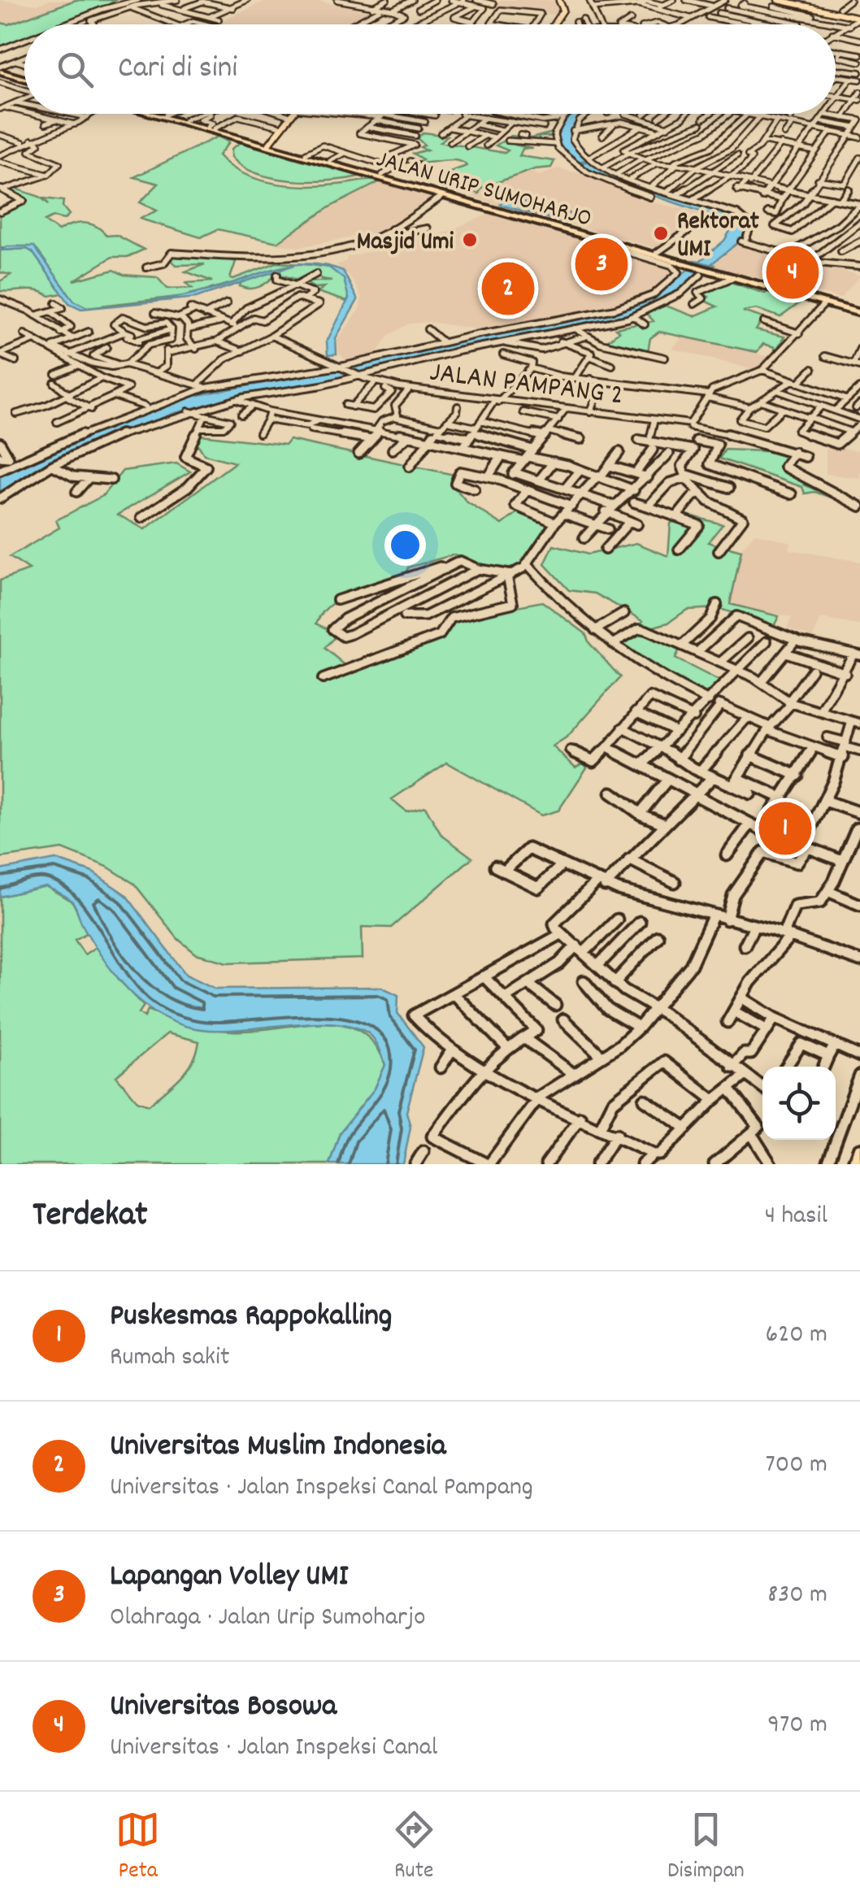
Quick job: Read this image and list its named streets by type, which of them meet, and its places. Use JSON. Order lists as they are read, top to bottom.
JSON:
{
  "streets": {
    "highway": ["JALAN URIP SUMOHARJO"],
    "street": ["JALAN PAMPANG 2"]
  },
  "places": ["Rektorat UMI", "Masjid Umi"],
  "page": {
    "search": "Cari di sini",
    "pins": [
      "3",
      "4",
      "2",
      "1"
    ],
    "heading": ["Terdekat", "4 hasil"],
    "list": [
      {
        "mark": "1",
        "name": "Puskesmas Rappokalling",
        "note": "Rumah sakit",
        "value": "620 m"
      },
      {
        "mark": "2",
        "name": "Universitas Muslim Indonesia",
        "note": "Universitas · Jalan Inspeksi Canal Pampang",
        "value": "700 m"
      },
      {
        "mark": "3",
        "name": "Lapangan Volley UMI",
        "note": "Olahraga · Jalan Urip Sumoharjo",
        "value": "830 m"
      },
      {
        "mark": "4",
        "name": "Universitas Bosowa",
        "note": "Universitas · Jalan Inspeksi Canal",
        "value": "970 m"
      }
    ],
    "nav": ["Peta", "Rute", "Disimpan"]
  }
}
